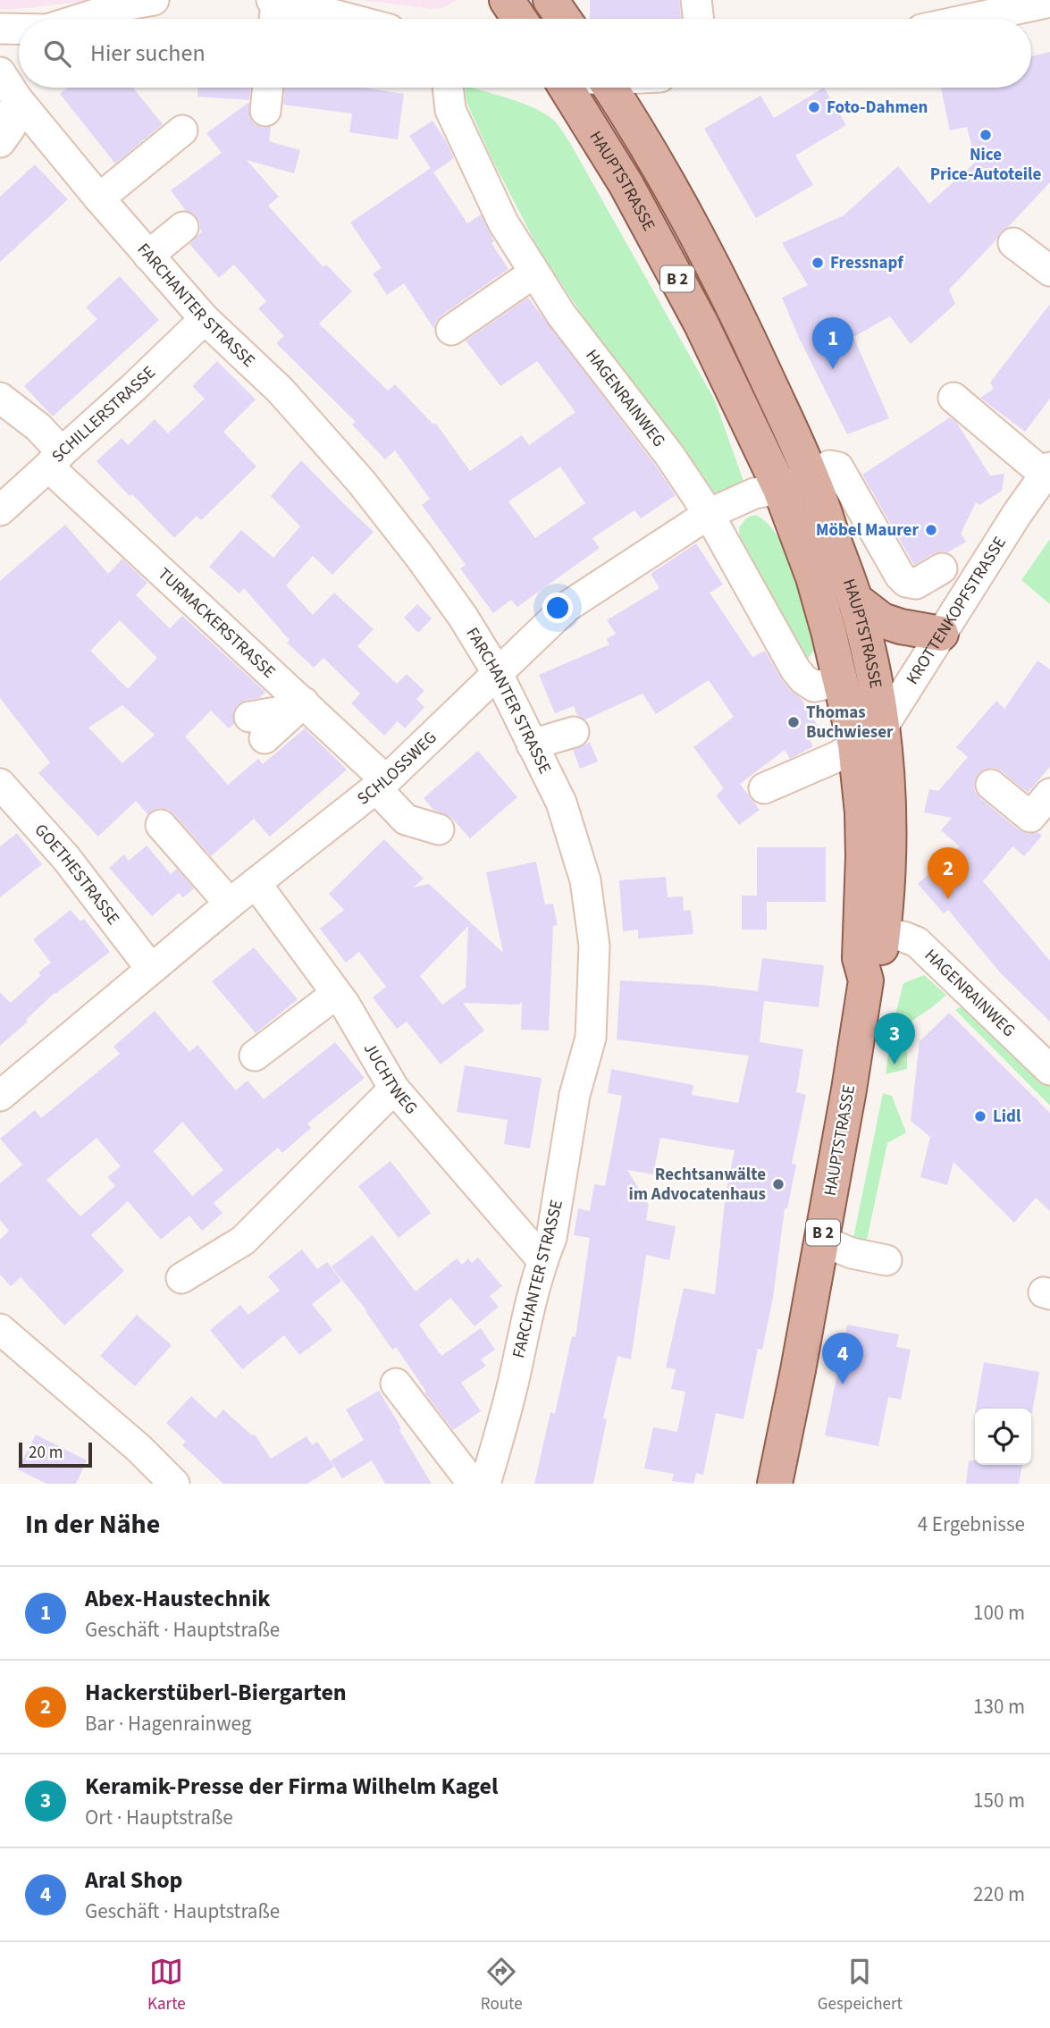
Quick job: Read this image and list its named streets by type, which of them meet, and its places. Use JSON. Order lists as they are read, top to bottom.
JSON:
{
  "streets": {
    "main road": ["HAUPTSTRASSE", "B 2"],
    "street": [
      "FARCHANTER STRASSE",
      "HAGENRAINWEG",
      "SCHILLERSTRASSE",
      "KROTTENKOPFSTRASSE",
      "TURMACKERSTRASSE",
      "SCHLOSSWEG",
      "GOETHESTRASSE",
      "JUCHTWEG"
    ]
  },
  "crossings": [
    ["HAUPTSTRASSE", "HAGENRAINWEG"],
    ["HAUPTSTRASSE", "KROTTENKOPFSTRASSE"],
    ["HAUPTSTRASSE", "SCHLOSSWEG"],
    ["FARCHANTER STRASSE", "SCHILLERSTRASSE"],
    ["FARCHANTER STRASSE", "SCHLOSSWEG"],
    ["FARCHANTER STRASSE", "JUCHTWEG"],
    ["HAGENRAINWEG", "SCHLOSSWEG"],
    ["SCHILLERSTRASSE", "TURMACKERSTRASSE"],
    ["TURMACKERSTRASSE", "SCHLOSSWEG"],
    ["SCHLOSSWEG", "GOETHESTRASSE"],
    ["SCHLOSSWEG", "JUCHTWEG"]
  ],
  "places": [
    "Foto-Dahmen",
    "Nice Price-Autoteile",
    "Fressnapf",
    "Möbel Maurer",
    "Thomas Buchwieser",
    "Lidl",
    "Rechtsanwälte im Advocatenhaus"
  ],
  "scale_bar": "20 m",
  "page": {
    "search": "Hier suchen",
    "pins": [
      "1",
      "2",
      "3",
      "4"
    ],
    "scale": "20 m",
    "heading": ["In der Nähe", "4 Ergebnisse"],
    "list": [
      {
        "mark": "1",
        "name": "Abex-Haustechnik",
        "note": "Geschäft · Hauptstraße",
        "value": "100 m"
      },
      {
        "mark": "2",
        "name": "Hackerstüberl-Biergarten",
        "note": "Bar · Hagenrainweg",
        "value": "130 m"
      },
      {
        "mark": "3",
        "name": "Keramik-Presse der Firma Wilhelm Kagel",
        "note": "Ort · Hauptstraße",
        "value": "150 m"
      },
      {
        "mark": "4",
        "name": "Aral Shop",
        "note": "Geschäft · Hauptstraße",
        "value": "220 m"
      }
    ],
    "nav": ["Karte", "Route", "Gespeichert"]
  }
}
